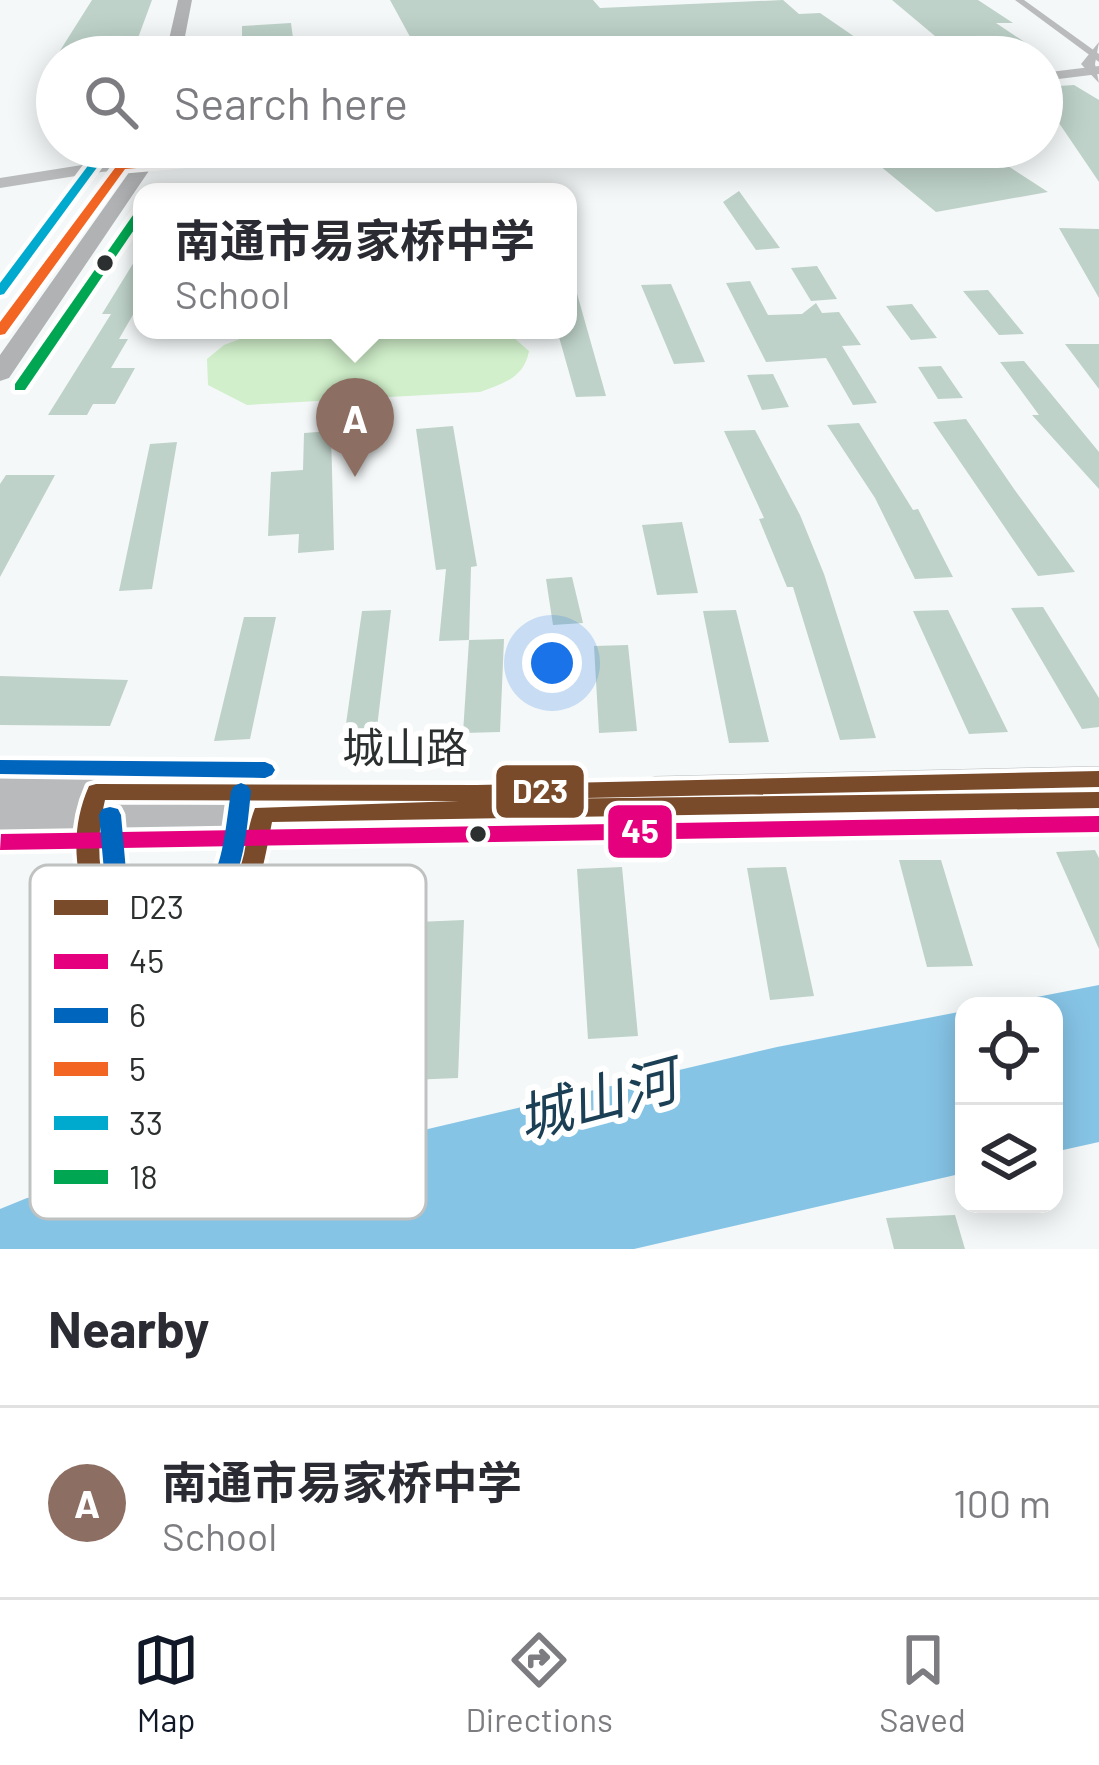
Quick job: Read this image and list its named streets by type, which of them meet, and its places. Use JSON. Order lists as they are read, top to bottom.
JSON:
{
  "streets": {
    "main road": ["城山路"]
  },
  "water": ["城山河"],
  "lines": [
    "transit line 5",
    "transit line 33",
    "transit line 18",
    "transit line 6",
    "transit line D23",
    "transit line 45"
  ],
  "legend": [
    "D23",
    "45",
    "6",
    "5",
    "33",
    "18"
  ],
  "page": {
    "search": "Search here",
    "popup": ["南通市易家桥中学", "School"],
    "pins": "A",
    "heading": "Nearby",
    "list": [
      {
        "mark": "A",
        "name": "南通市易家桥中学",
        "note": "School",
        "value": "100 m"
      }
    ],
    "nav": ["Map", "Directions", "Saved"]
  }
}
